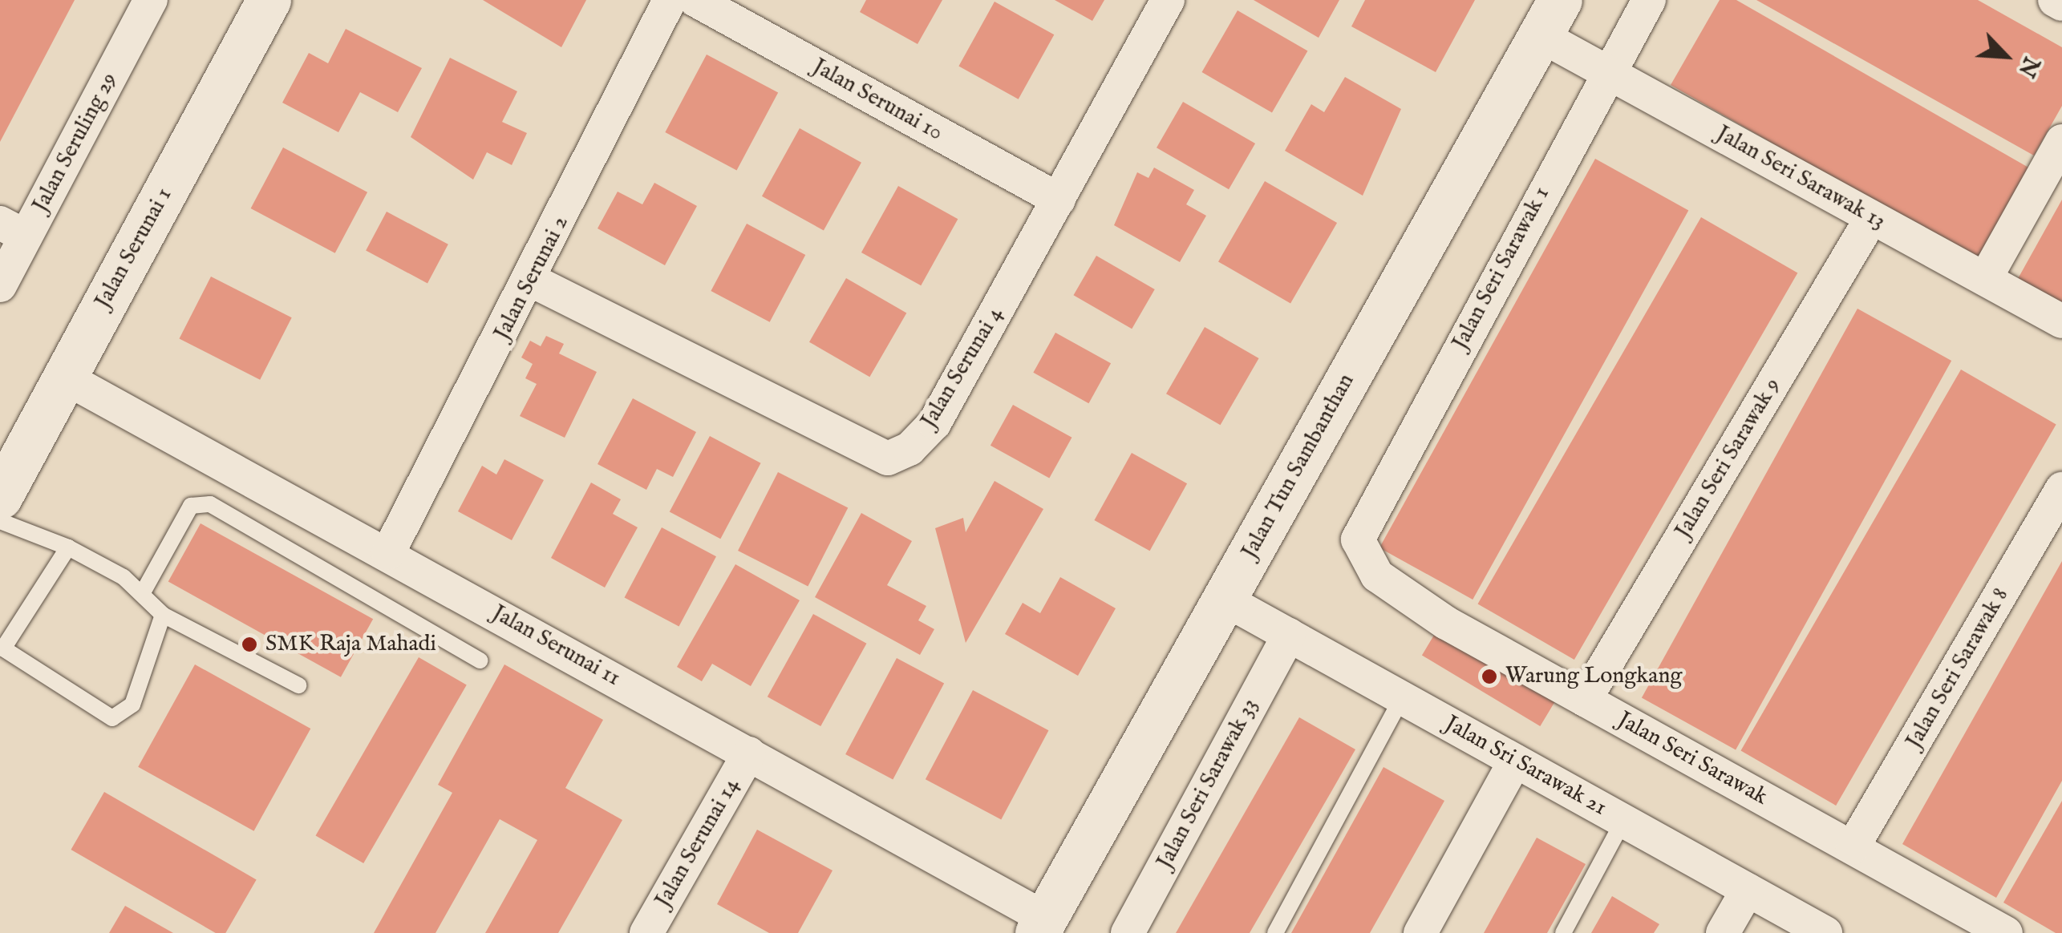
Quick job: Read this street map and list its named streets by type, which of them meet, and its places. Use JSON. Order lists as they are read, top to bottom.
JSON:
{
  "streets": {
    "street": [
      "Jalan Serunai 10",
      "Jalan Seruling 29",
      "Jalan Seri Sarawak 13",
      "Jalan Serunai 1",
      "Jalan Seri Sarawak 1",
      "Jalan Serunai 2",
      "Jalan Serunai 4",
      "Jalan Seri Sarawak 9",
      "Jalan Tun Sambanthan",
      "Jalan Serunai 11",
      "Jalan Seri Sarawak 8",
      "Jalan Seri Sarawak",
      "Jalan Sri Sarawak 21",
      "Jalan Seri Sarawak 33",
      "Jalan Serunai 14"
    ]
  },
  "crossings": [
    ["Jalan Serunai 10", "Jalan Serunai 4"],
    ["Jalan Seri Sarawak 13", "Jalan Seri Sarawak 1"],
    ["Jalan Seri Sarawak 13", "Jalan Seri Sarawak 9"],
    ["Jalan Seri Sarawak 13", "Jalan Tun Sambanthan"],
    ["Jalan Serunai 1", "Jalan Serunai 11"],
    ["Jalan Seri Sarawak 1", "Jalan Seri Sarawak"],
    ["Jalan Serunai 2", "Jalan Serunai 4"],
    ["Jalan Serunai 2", "Jalan Serunai 11"],
    ["Jalan Seri Sarawak 9", "Jalan Seri Sarawak"],
    ["Jalan Tun Sambanthan", "Jalan Serunai 11"],
    ["Jalan Tun Sambanthan", "Jalan Sri Sarawak 21"],
    ["Jalan Serunai 11", "Jalan Serunai 14"],
    ["Jalan Seri Sarawak 8", "Jalan Seri Sarawak"],
    ["Jalan Sri Sarawak 21", "Jalan Seri Sarawak 33"]
  ],
  "places": ["SMK Raja Mahadi", "Warung Longkang"],
  "north": "bottom right"
}
